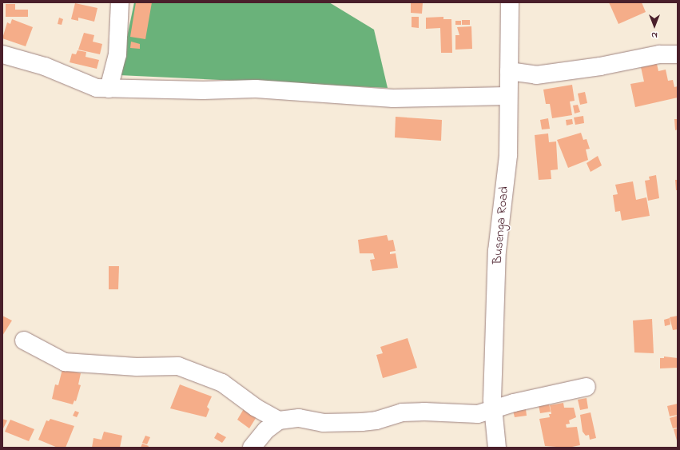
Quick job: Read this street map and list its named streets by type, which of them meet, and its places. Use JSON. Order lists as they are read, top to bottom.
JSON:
{
  "streets": {
    "street": ["Busenga Road"]
  },
  "north": "bottom"
}
